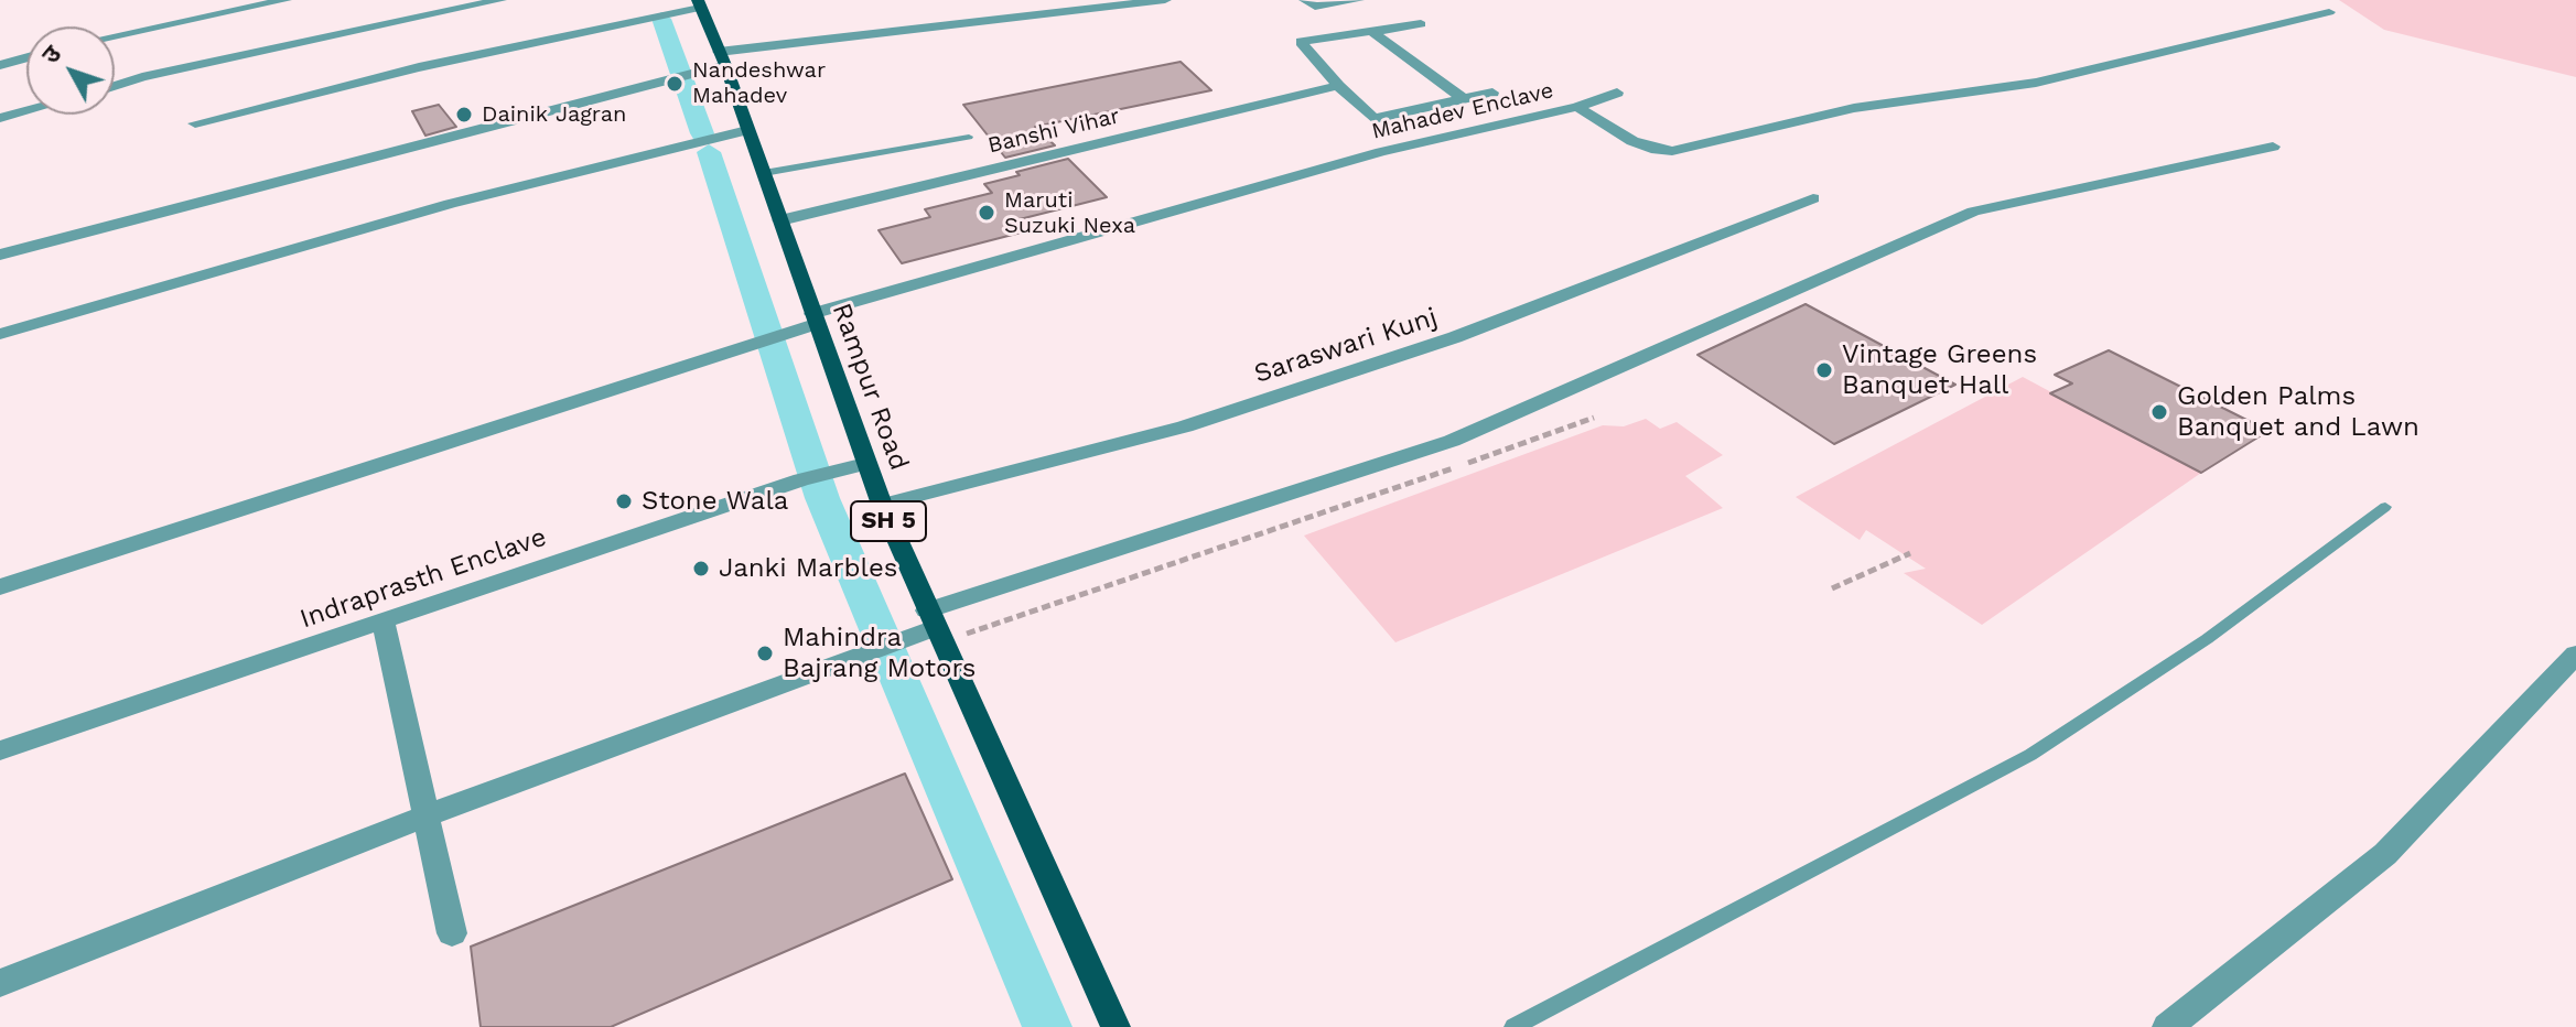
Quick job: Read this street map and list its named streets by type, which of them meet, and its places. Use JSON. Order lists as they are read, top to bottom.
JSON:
{
  "streets": {
    "main road": ["Rampur Road", "SH 5"],
    "street": [
      "Mahadev Enclave",
      "Banshi Vihar",
      "Saraswari Kunj",
      "Indraprasth Enclave"
    ]
  },
  "crossings": [
    ["Mahadev Enclave", "Rampur Road"],
    ["Banshi Vihar", "Rampur Road"],
    ["Saraswari Kunj", "Rampur Road"],
    ["Rampur Road", "Indraprasth Enclave"]
  ],
  "places": [
    "Nandeshwar Mahadev",
    "Dainik Jagran",
    "Maruti Suzuki Nexa",
    "Vintage Greens Banquet Hall",
    "Golden Palms Banquet and Lawn",
    "Stone Wala",
    "Janki Marbles",
    "Mahindra Bajrang Motors"
  ],
  "north": "top left"
}
